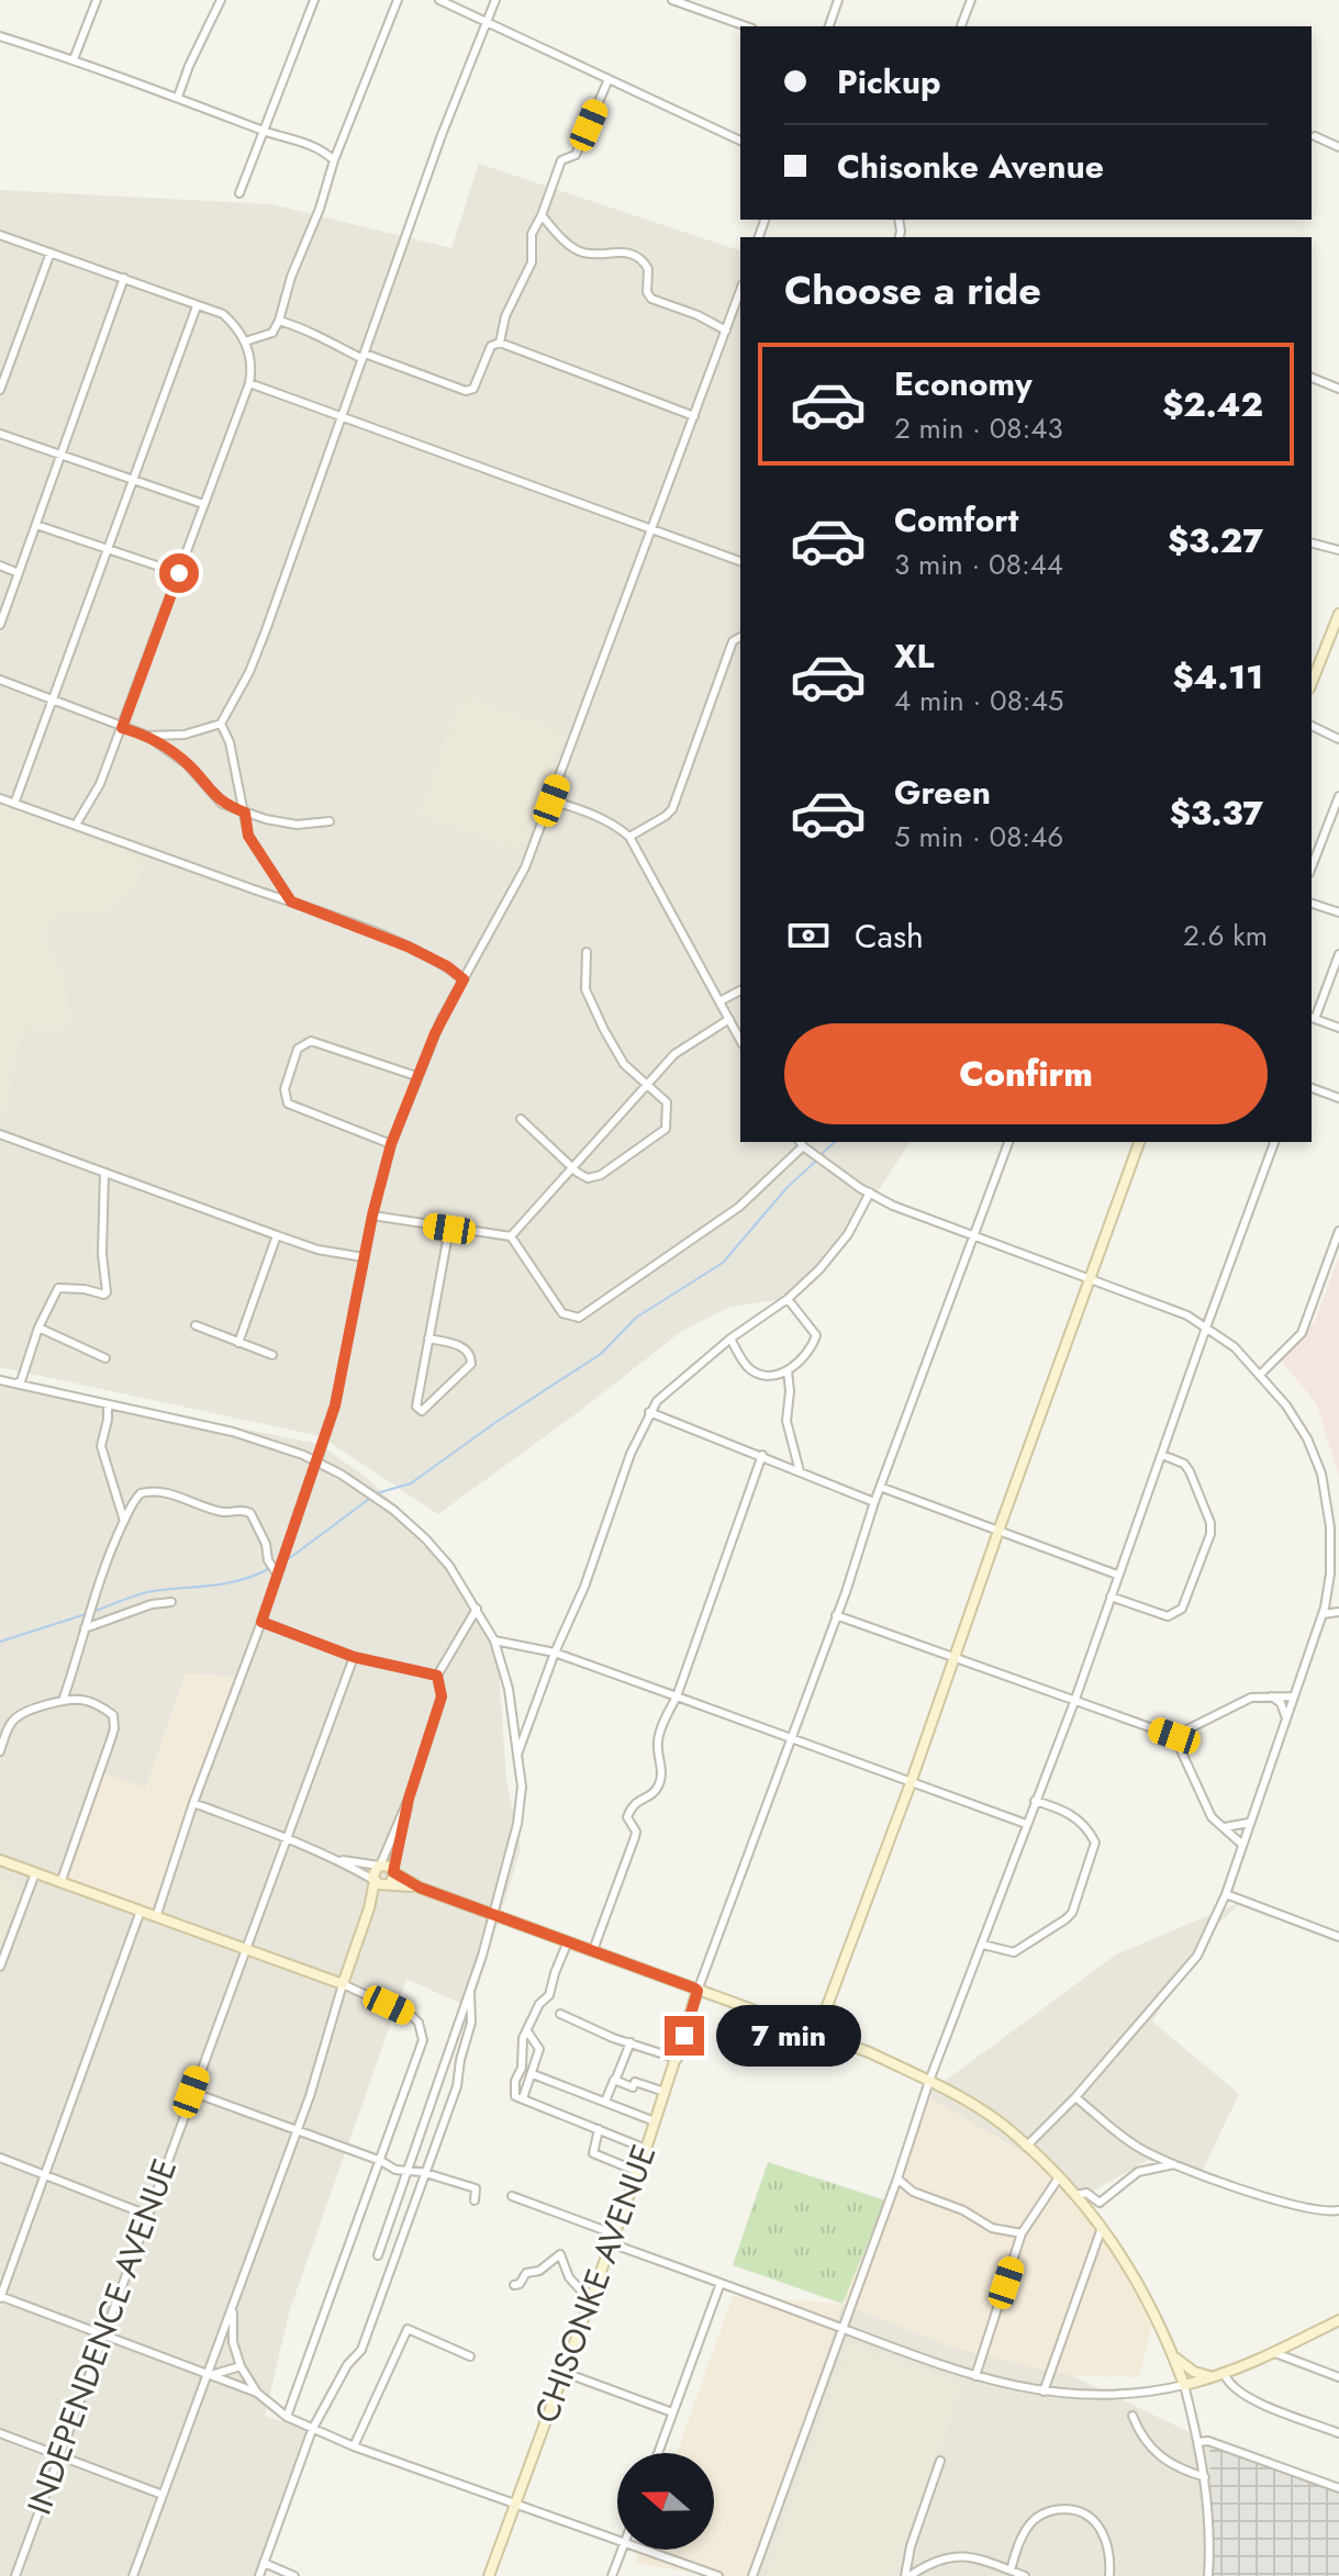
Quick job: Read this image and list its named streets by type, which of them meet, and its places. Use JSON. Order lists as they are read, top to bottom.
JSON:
{
  "streets": {
    "main road": ["CHISONKE AVENUE"],
    "street": ["INDEPENDENCE AVENUE"]
  },
  "north": "left",
  "page": {
    "banner": ["Pickup", "Chisonke Avenue"],
    "heading": "Choose a ride",
    "list": [
      {
        "name": "Economy",
        "note": "2 min · 08:43",
        "value": "$2.42"
      },
      {
        "name": "Comfort",
        "note": "3 min · 08:44",
        "value": "$3.27"
      },
      {
        "name": "XL",
        "note": "4 min · 08:45",
        "value": "$4.11"
      },
      {
        "name": "Green",
        "note": "5 min · 08:46",
        "value": "$3.37"
      }
    ],
    "pay": ["Cash", "2.6 km"],
    "buttons": "Confirm",
    "bubble": "7 min"
  }
}
